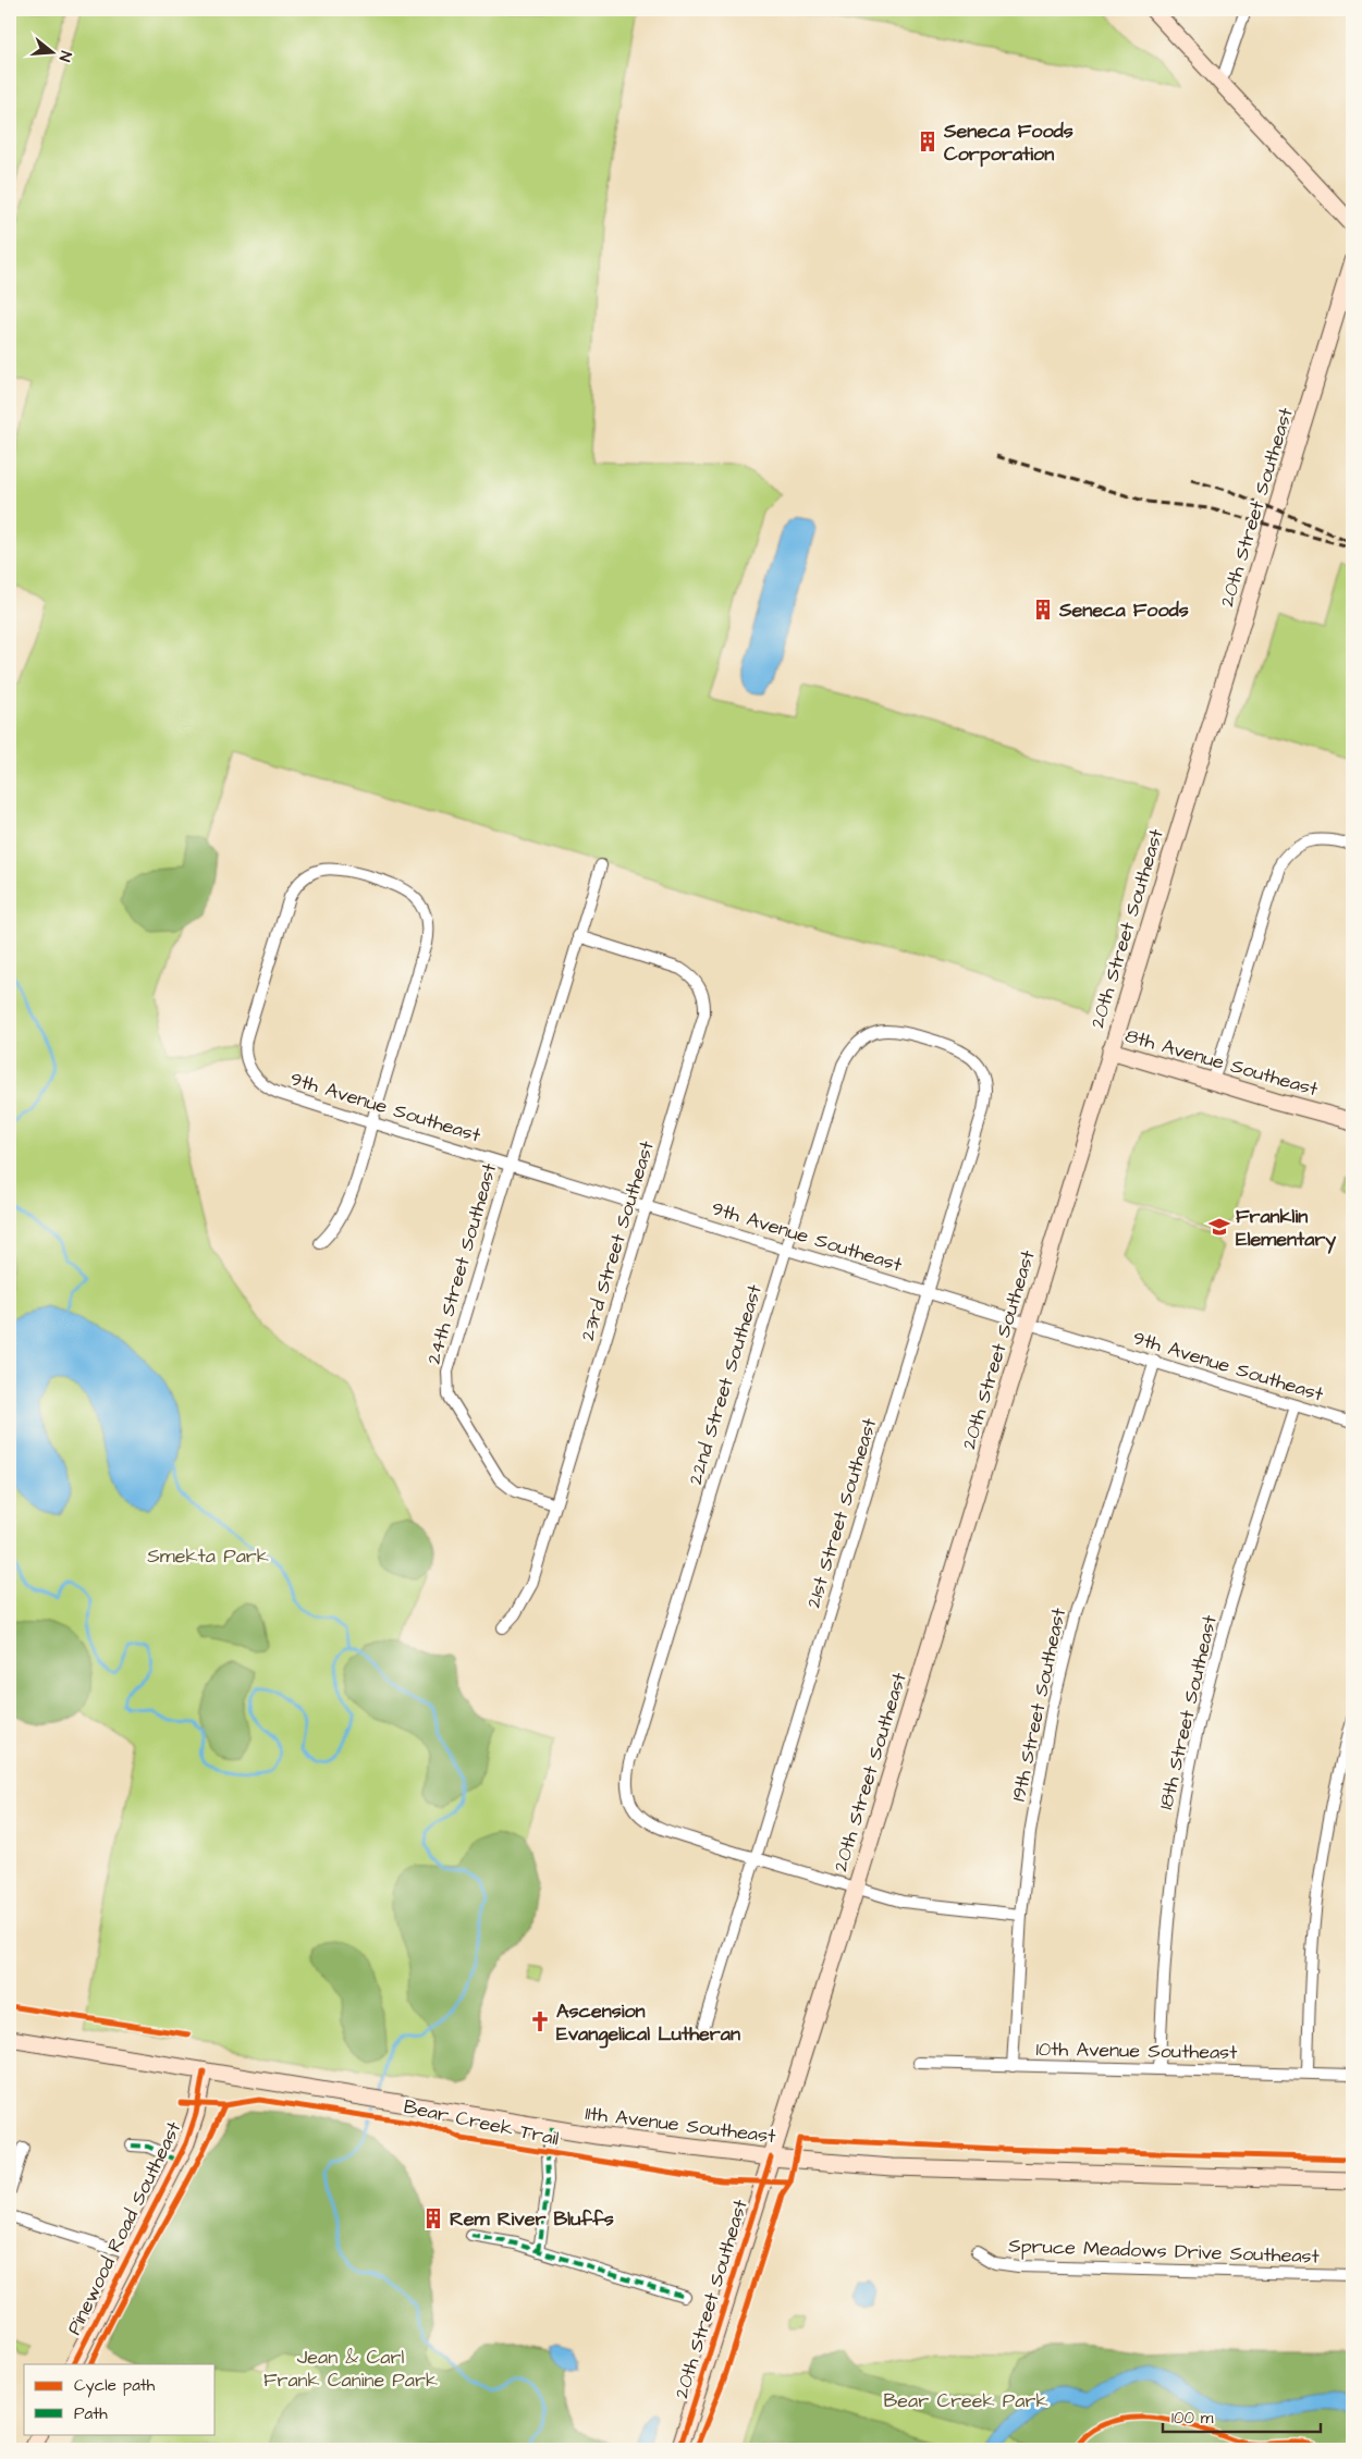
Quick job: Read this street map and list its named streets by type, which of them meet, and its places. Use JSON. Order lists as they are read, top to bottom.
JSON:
{
  "streets": {
    "street": [
      "20th Street Southeast",
      "8th Avenue Southeast",
      "9th Avenue Southeast",
      "23rd Street Southeast",
      "24th Street Southeast",
      "22nd Street Southeast",
      "21st Street Southeast",
      "19th Street Southeast",
      "18th Street Southeast",
      "10th Avenue Southeast",
      "11th Avenue Southeast",
      "Pinewood Road Southeast",
      "Spruce Meadows Drive Southeast"
    ],
    "cycle path": ["Bear Creek Trail"]
  },
  "crossings": [
    ["20th Street Southeast", "8th Avenue Southeast"],
    ["20th Street Southeast", "9th Avenue Southeast"],
    ["20th Street Southeast", "11th Avenue Southeast"],
    ["9th Avenue Southeast", "23rd Street Southeast"],
    ["9th Avenue Southeast", "24th Street Southeast"],
    ["9th Avenue Southeast", "22nd Street Southeast"],
    ["9th Avenue Southeast", "21st Street Southeast"],
    ["9th Avenue Southeast", "19th Street Southeast"],
    ["9th Avenue Southeast", "18th Street Southeast"],
    ["23rd Street Southeast", "24th Street Southeast"],
    ["22nd Street Southeast", "21st Street Southeast"],
    ["19th Street Southeast", "10th Avenue Southeast"],
    ["18th Street Southeast", "10th Avenue Southeast"],
    ["11th Avenue Southeast", "Pinewood Road Southeast"]
  ],
  "parks": ["Smekta Park", "Jean & Carl Frank Canine Park", "Bear Creek Park"],
  "places": {
    "building": ["Seneca Foods Corporation", "Seneca Foods", "Rem River Bluffs"],
    "school or university": ["Franklin Elementary"],
    "church": ["Ascension Evangelical Lutheran"]
  },
  "legend": ["Cycle path", "Path"],
  "scale_bar": "100 m",
  "north": "right"
}
